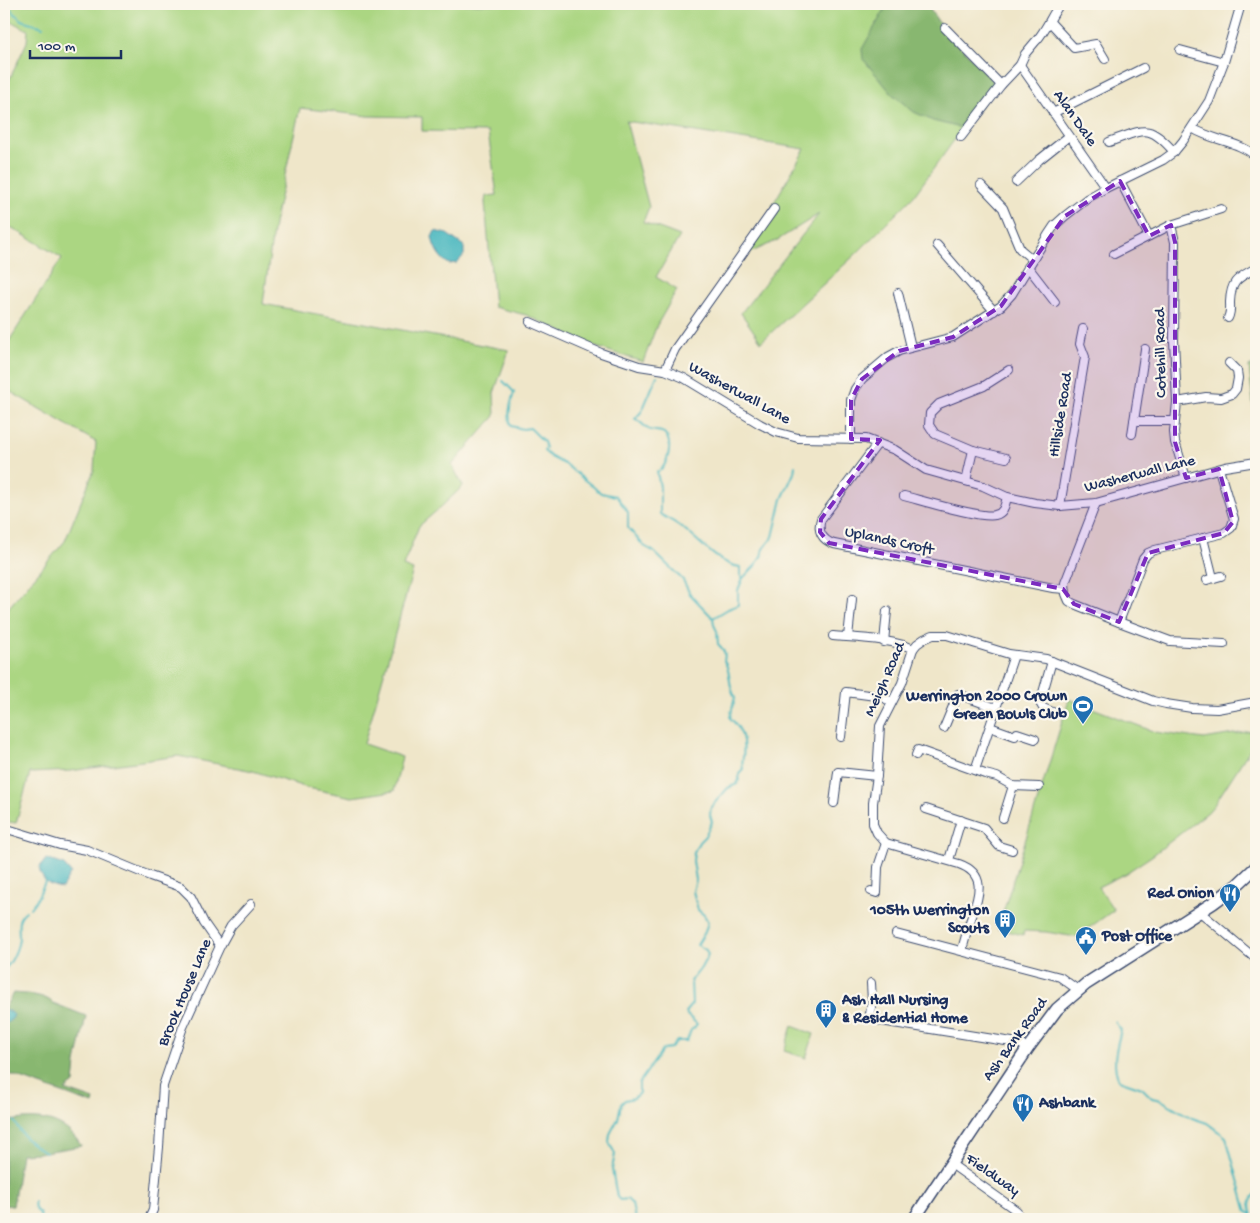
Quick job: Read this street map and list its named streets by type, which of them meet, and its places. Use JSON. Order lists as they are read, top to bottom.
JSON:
{
  "streets": {
    "highway": ["Ash Bank Road"],
    "street": [
      "Alan Dale",
      "Cotehill Road",
      "Washerwall Lane",
      "Hillside Road",
      "Uplands Croft",
      "Meigh Road",
      "Brook House Lane",
      "Fieldway"
    ]
  },
  "crossings": [
    ["Cotehill Road", "Washerwall Lane"],
    ["Washerwall Lane", "Hillside Road"],
    ["Washerwall Lane", "Uplands Croft"],
    ["Ash Bank Road", "Fieldway"]
  ],
  "places": {
    "sports": ["Werrington 2000 Crown Green Bowls Club"],
    "restaurant": ["Red Onion", "Ashbank"],
    "building": ["105th Werrington Scouts", "Ash Hall Nursing & Residential Home"],
    "public building": ["Post Office"]
  },
  "scale_bar": "100 m"
}
